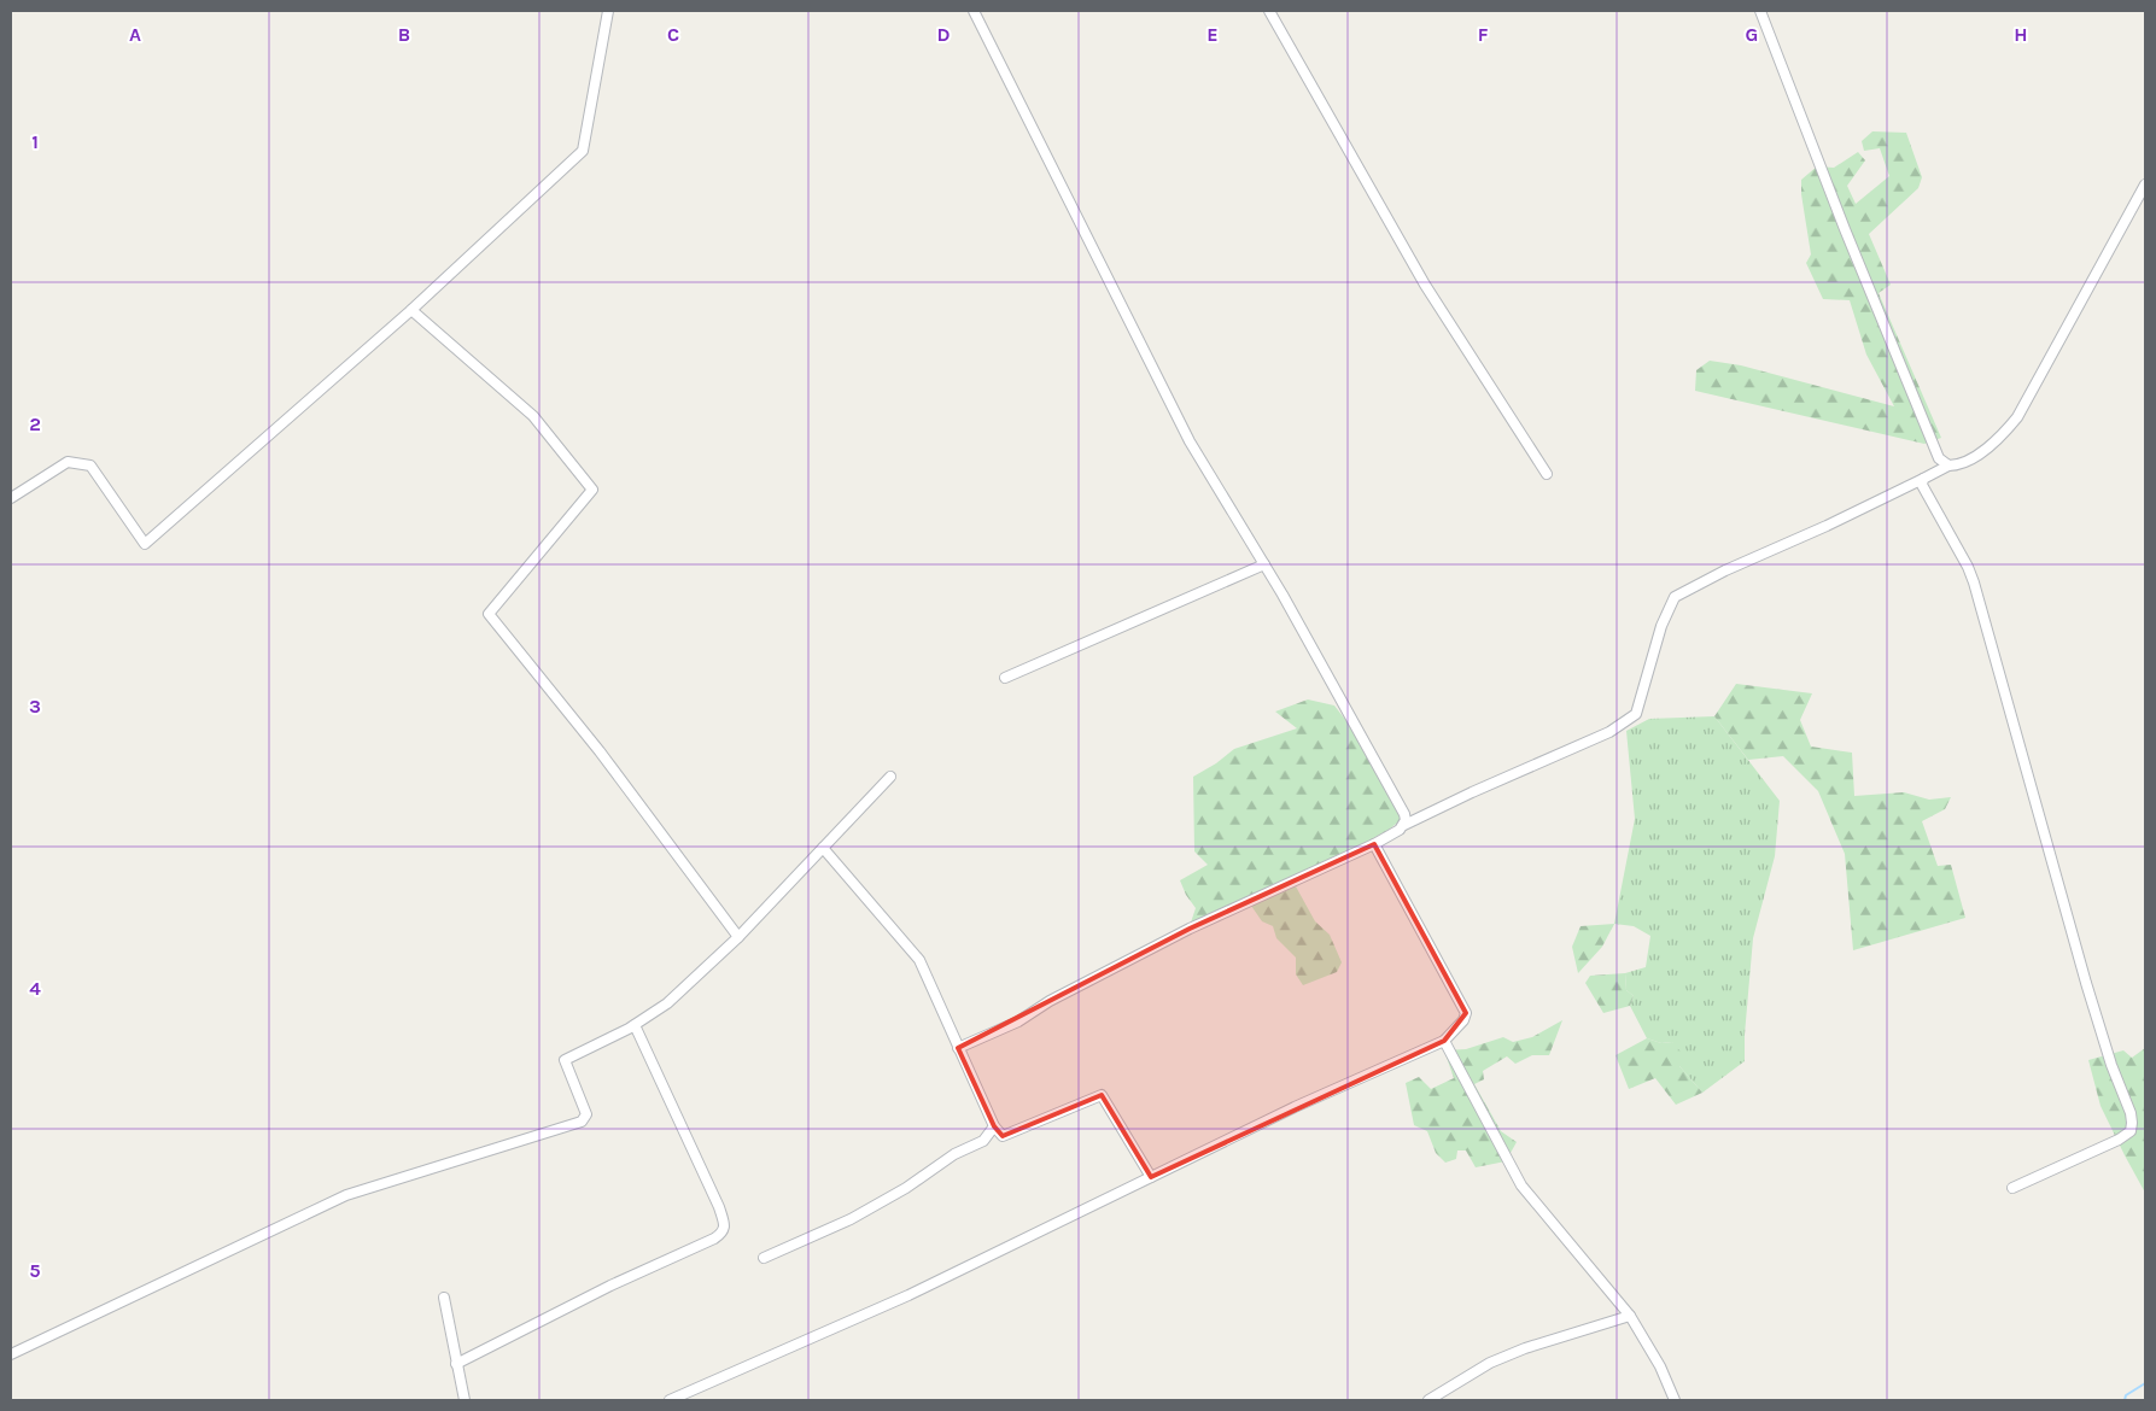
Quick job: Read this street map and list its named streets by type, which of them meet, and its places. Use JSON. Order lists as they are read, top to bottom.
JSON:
{
  "grid": {
    "columns": [
      "A",
      "B",
      "C",
      "D",
      "E",
      "F",
      "G",
      "H"
    ],
    "rows": [
      "1",
      "2",
      "3",
      "4",
      "5"
    ]
  }
}
